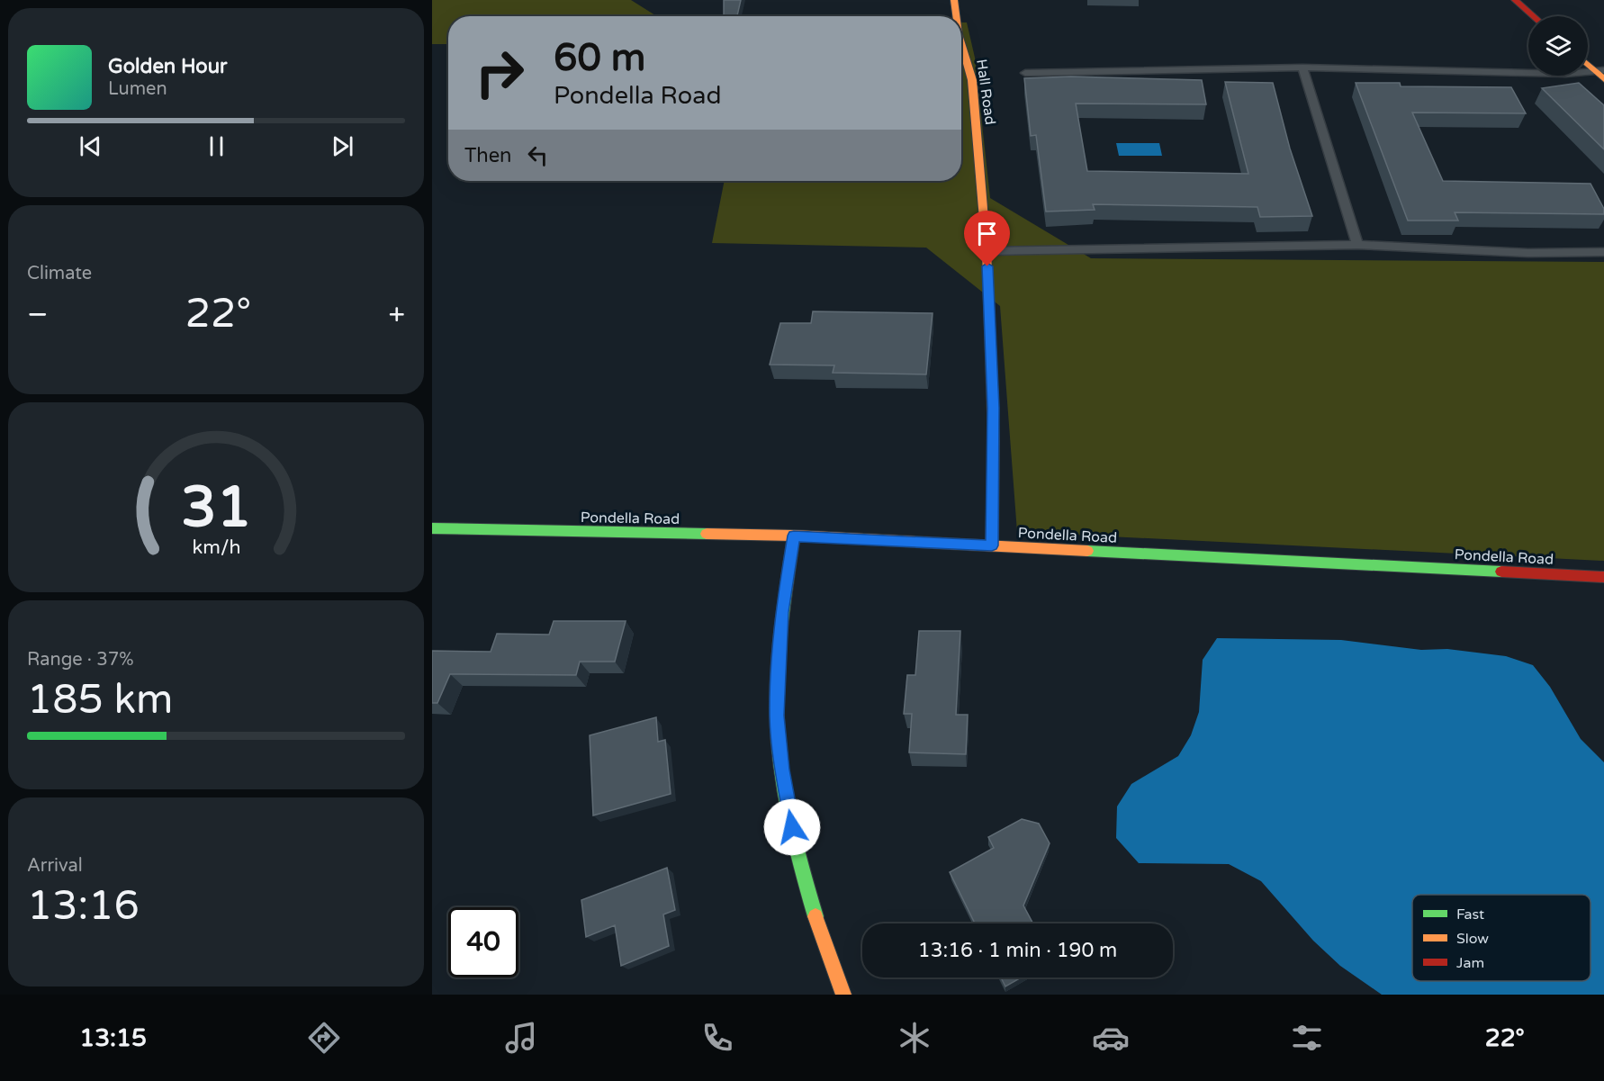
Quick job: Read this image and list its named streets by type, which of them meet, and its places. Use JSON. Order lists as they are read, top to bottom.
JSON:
{
  "streets": {
    "street": ["Hall Road", "Pondella Road"]
  },
  "crossings": [
    ["Hall Road", "Pondella Road"]
  ],
  "legend": ["Fast", "Slow", "Jam"],
  "page": {
    "turn": ["60 m", "Pondella Road"],
    "song": ["Golden Hour", "Lumen"],
    "then": "Then",
    "tile": [
      "Climate",
      ["Range · 37%", "185 km"],
      ["Arrival", "13:16"]
    ],
    "heat": ["−", "22°", "+"],
    "limit": "40",
    "trip": "13:16 · 1 min · 190 m",
    "tabs": ["13:15", "22°"],
    "gauge": ["31", "km/h"]
  }
}
